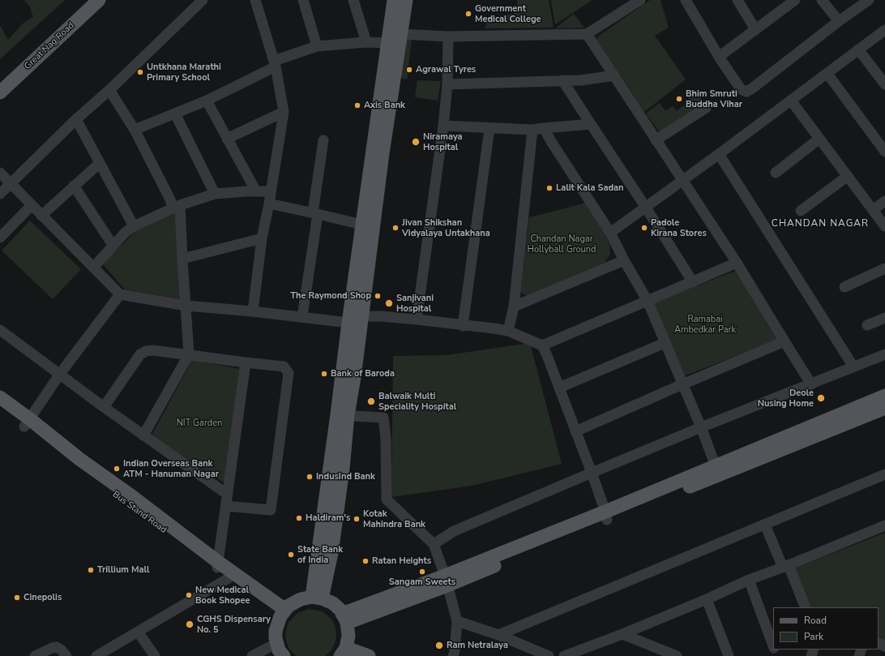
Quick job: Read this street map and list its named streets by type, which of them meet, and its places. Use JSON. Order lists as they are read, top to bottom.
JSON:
{
  "streets": {
    "main road": ["Great Nag Road", "Bus Stand Road"]
  },
  "districts": ["CHANDAN NAGAR"],
  "parks": ["Chandan Nagar Hollyball Ground", "Ramabai Ambedkar Park", "NIT Garden"],
  "places": [
    "Government Medical College",
    "Agrawal Tyres",
    "Untkhana Marathi Primary School",
    "Bhim Smruti Buddha Vihar",
    "Axis Bank",
    "Niramaya Hospital",
    "Lalit Kala Sadan",
    "Jivan Shikshan Vidyalaya Untakhana",
    "Padole Kirana Stores",
    "The Raymond Shop",
    "Sanjivani Hospital",
    "Bank of Baroda",
    "Deole Nusing Home",
    "Balwaik Multi Speciality Hospital",
    "Indian Overseas Bank ATM - Hanuman Nagar",
    "IndusInd Bank",
    "Haldiram's",
    "Kotak Mahindra Bank",
    "State Bank of India",
    "Ratan Heights",
    "Trillium Mall",
    "Sangam Sweets",
    "New Medical Book Shopee",
    "Cinepolis",
    "CGHS Dispensary No. 5",
    "Ram Netralaya"
  ],
  "legend": ["Road", "Park"]
}
